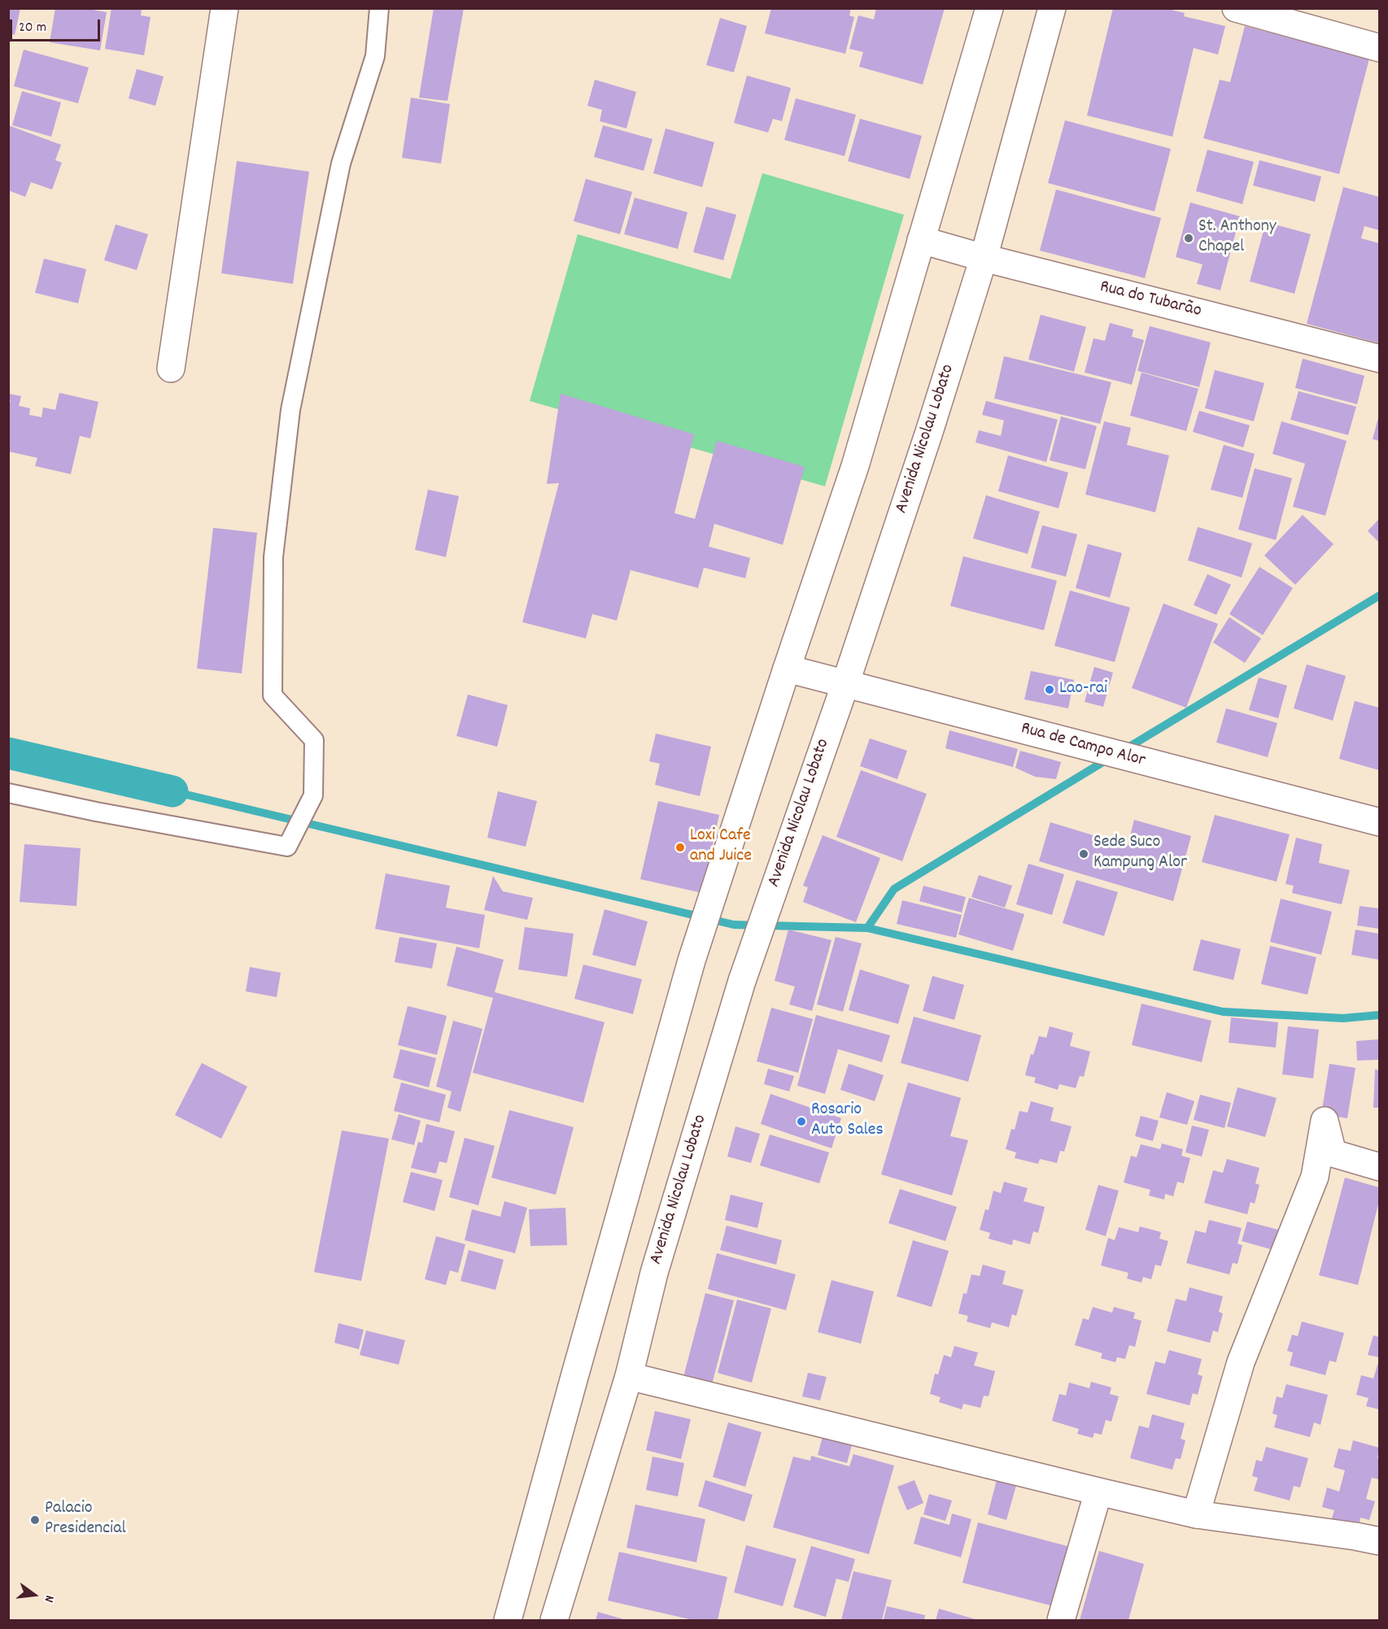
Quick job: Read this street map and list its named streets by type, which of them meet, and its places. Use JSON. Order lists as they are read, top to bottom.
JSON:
{
  "streets": {
    "main road": ["Rua do Tubarão", "Avenida Nicolau Lobato", "Rua de Campo Alor"]
  },
  "crossings": [
    ["Rua do Tubarão", "Avenida Nicolau Lobato"],
    ["Avenida Nicolau Lobato", "Rua de Campo Alor"]
  ],
  "places": [
    "St. Anthony Chapel",
    "Lao-rai",
    "Loxi Cafe and Juice",
    "Sede Suco Kampung Alor",
    "Rosario Auto Sales",
    "Palacio Presidencial"
  ],
  "scale_bar": "20 m",
  "north": "right"
}
